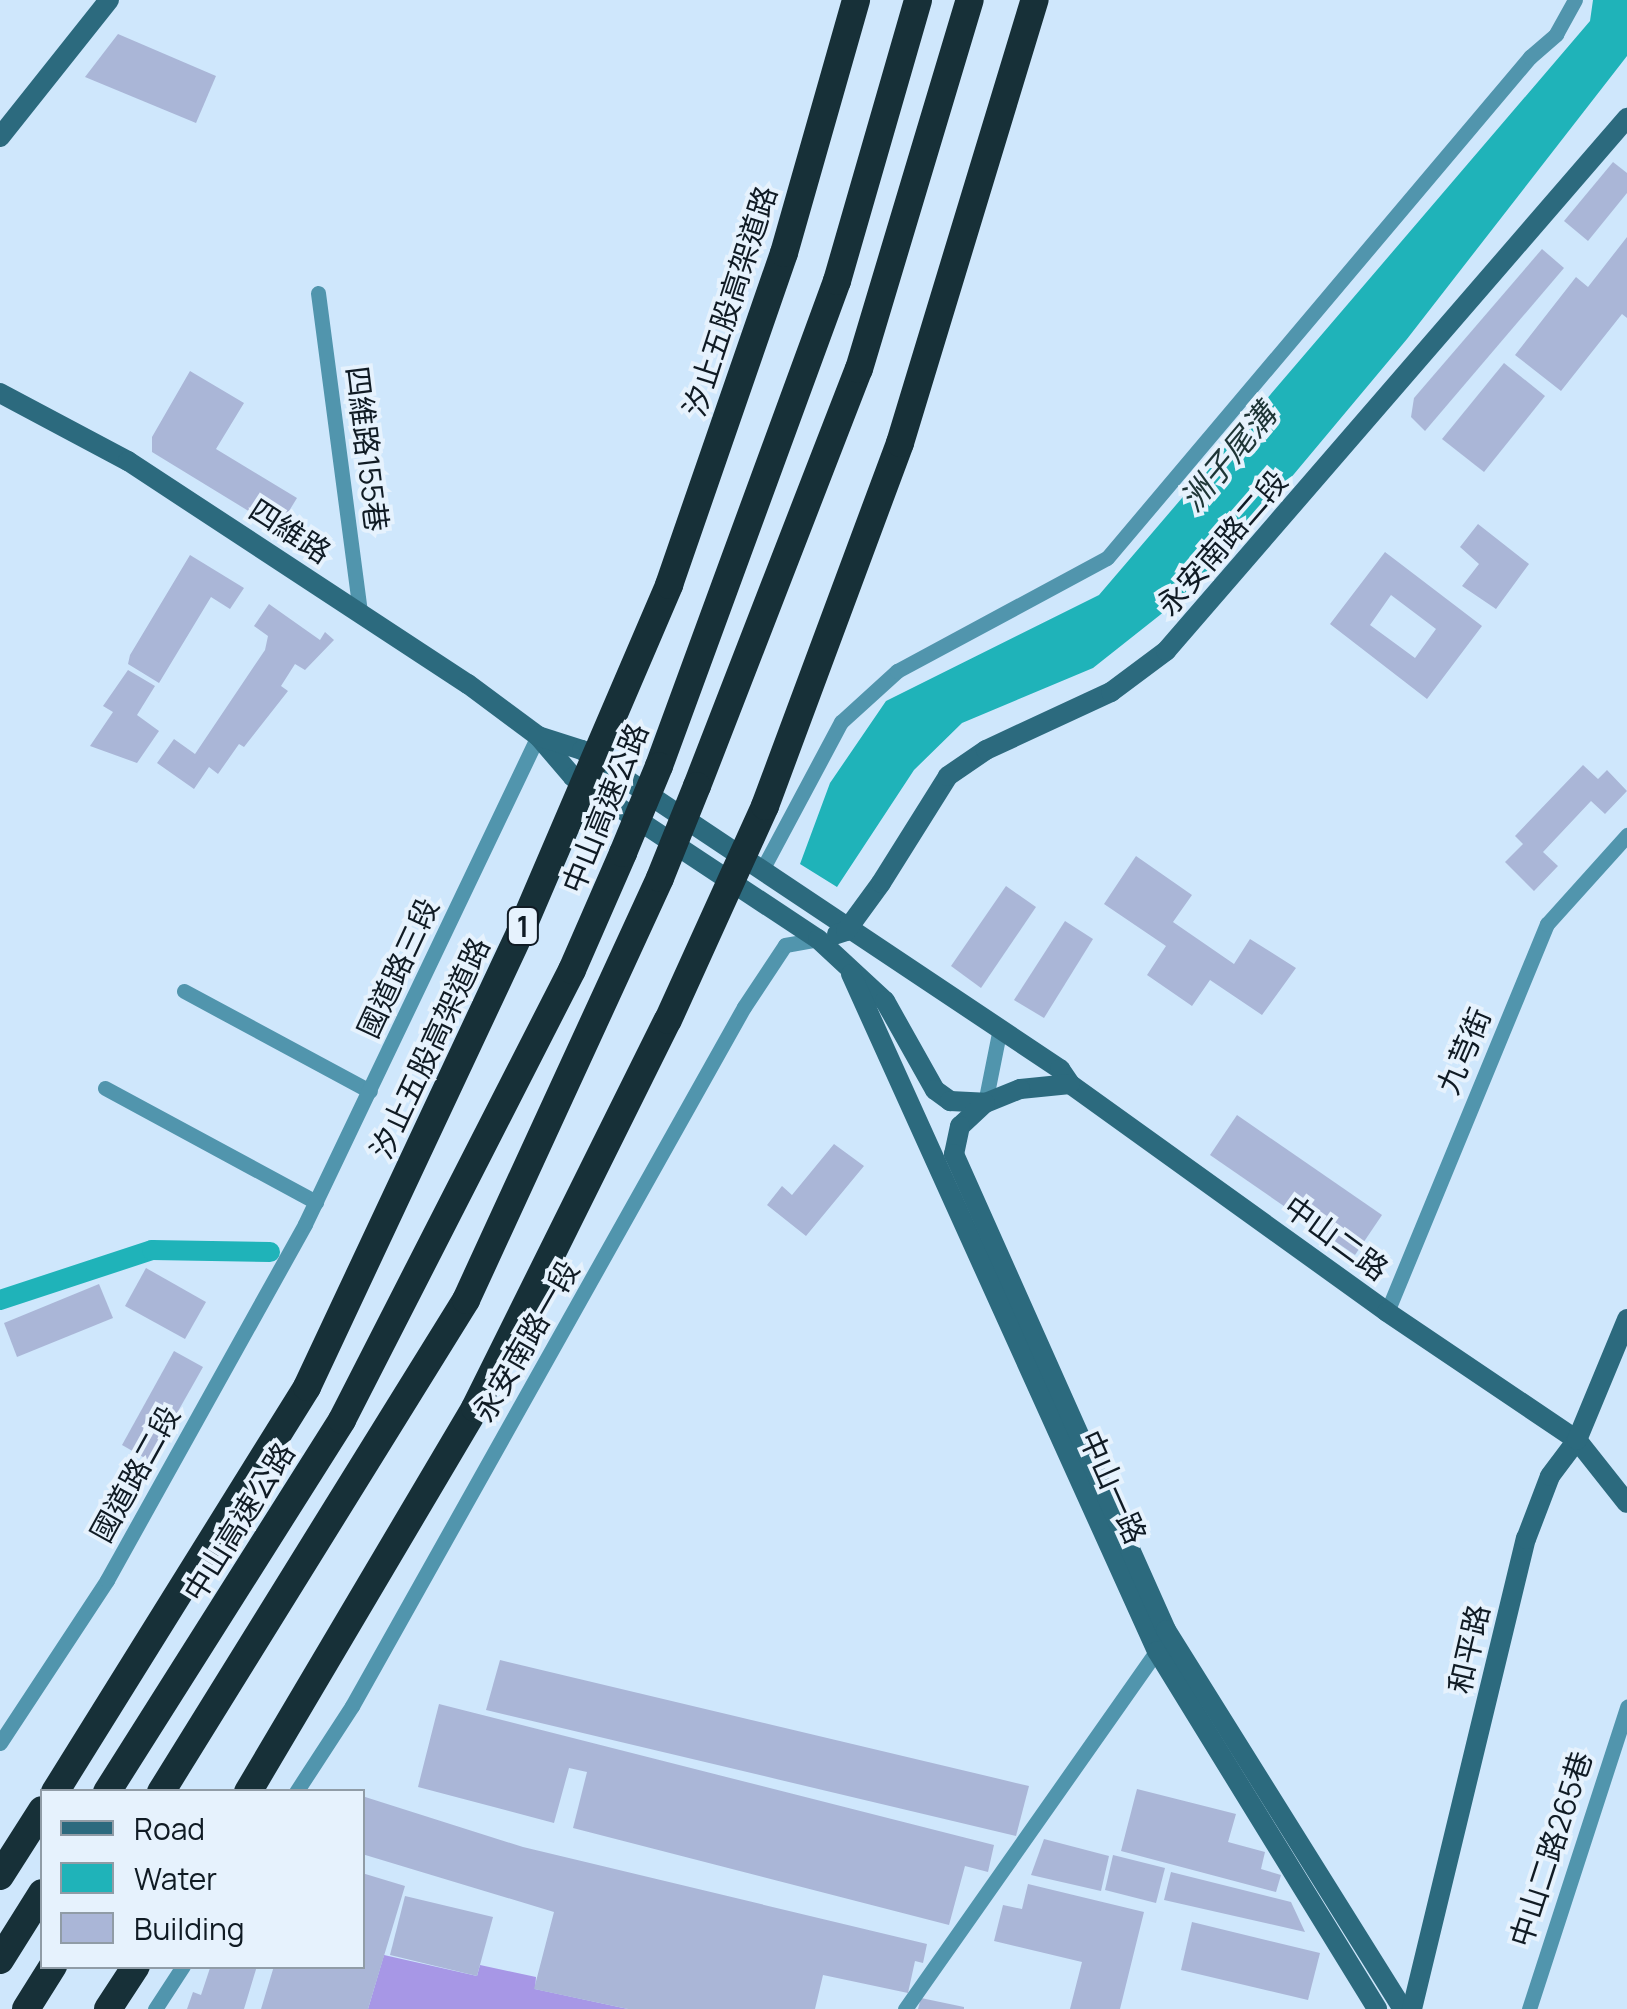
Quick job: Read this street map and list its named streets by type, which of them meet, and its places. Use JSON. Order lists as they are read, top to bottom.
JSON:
{
  "streets": {
    "highway": ["汐止五股高架道路", "中山高速公路", "1"],
    "street": [
      "四維路155巷",
      "四維路",
      "永安南路二段",
      "國道路三段",
      "九芎街",
      "中山二路",
      "永安南路一段",
      "國道路二段",
      "中山一路",
      "和平路",
      "中山二路265巷"
    ]
  },
  "crossings": [
    ["四維路155巷", "四維路"],
    ["四維路", "永安南路二段"],
    ["四維路", "國道路三段"],
    ["四維路", "中山二路"],
    ["四維路", "永安南路一段"],
    ["四維路", "中山一路"],
    ["永安南路二段", "中山二路"],
    ["國道路三段", "國道路二段"],
    ["九芎街", "中山二路"],
    ["中山二路", "和平路"],
    ["永安南路一段", "中山一路"]
  ],
  "water": ["洲子尾溝"],
  "legend": ["Road", "Water", "Building"]
}
